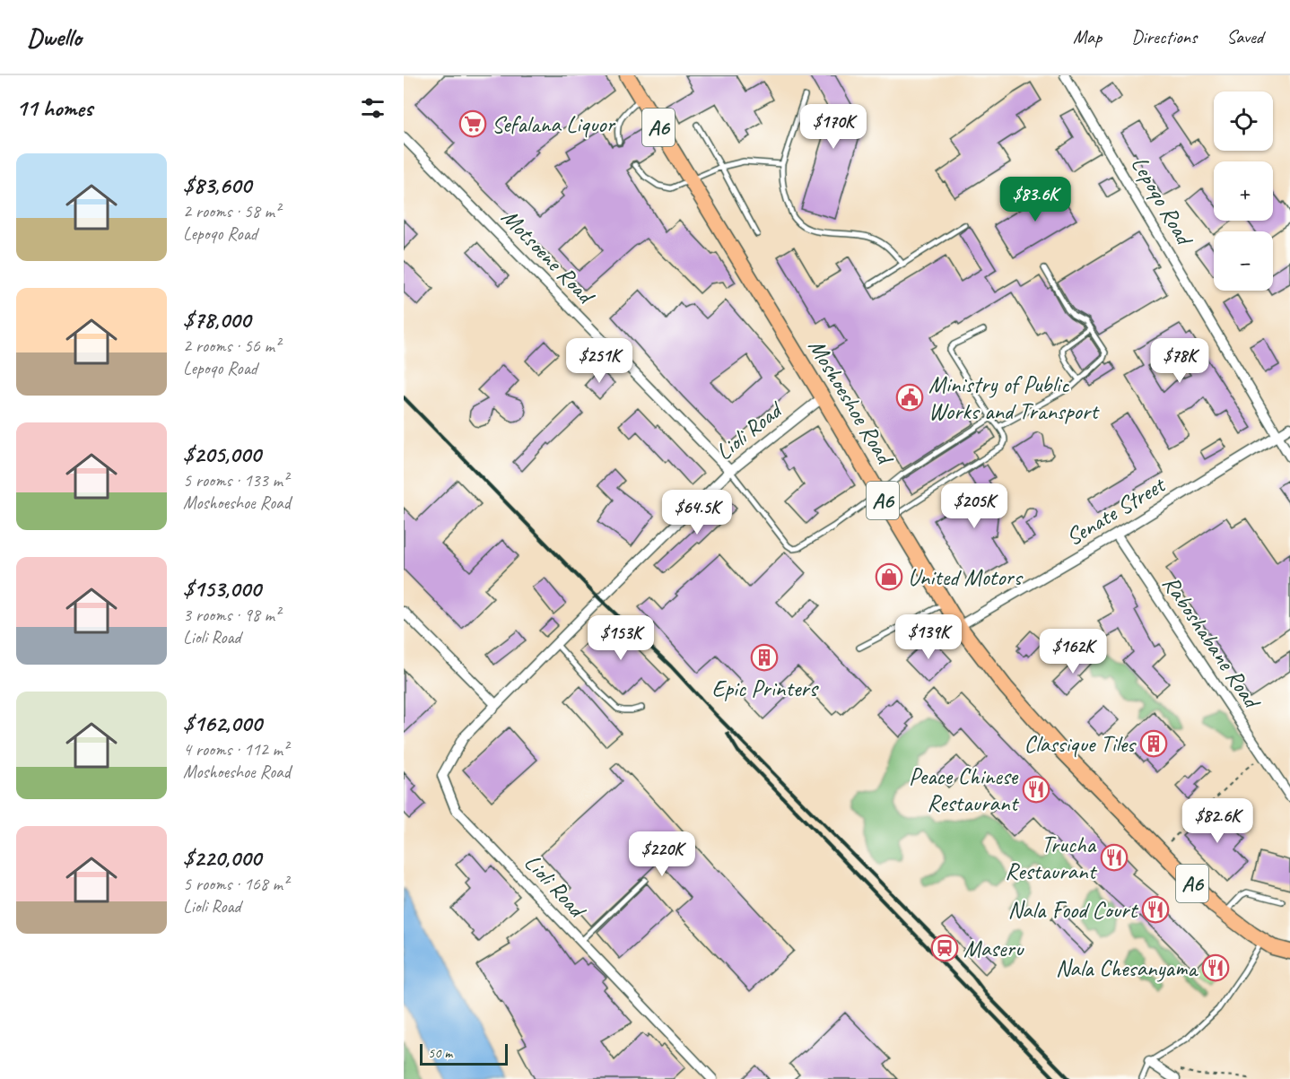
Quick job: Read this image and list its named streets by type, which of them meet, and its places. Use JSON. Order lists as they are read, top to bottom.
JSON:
{
  "streets": {
    "main road": ["A6", "Moshoeshoe Road"],
    "street": [
      "Lepoqo Road",
      "Motsoene Road",
      "Lioli Road",
      "Senate Street",
      "Raboshabane Road"
    ]
  },
  "crossings": [
    ["Lepoqo Road", "Senate Street"],
    ["Motsoene Road", "Lioli Road"],
    ["Moshoeshoe Road", "Lioli Road"],
    ["Moshoeshoe Road", "Senate Street"],
    ["Senate Street", "Raboshabane Road"]
  ],
  "places": {
    "supermarket": ["Sefalana Liquor"],
    "public building": ["Ministry of Public Works and Transport"],
    "shop": ["United Motors"],
    "building": ["Epic Printers", "Classique Tiles"],
    "restaurant": [
      "Peace Chinese Restaurant",
      "Trucha Restaurant",
      "Nala Food Court",
      "Nala Chesanyama"
    ],
    "station": ["Maseru"]
  },
  "scale_bar": "50 m",
  "page": {
    "header": "Dwello",
    "nav": ["Map", "Directions", "Saved"],
    "heading": "11 homes",
    "map_buttons": ["+", "−"],
    "price": [
      "$170K",
      "$83.6K",
      "$251K",
      "$78K",
      "$205K",
      "$64.5K",
      "$139K",
      "$153K",
      "$162K",
      "$82.6K",
      "$220K"
    ],
    "list": [
      {
        "name": "$83,600",
        "note": "2 rooms · 58 m² · Lepoqo Road"
      },
      {
        "name": "$78,000",
        "note": "2 rooms · 56 m² · Lepoqo Road"
      },
      {
        "name": "$205,000",
        "note": "5 rooms · 133 m² · Moshoeshoe Road"
      },
      {
        "name": "$153,000",
        "note": "3 rooms · 98 m² · Lioli Road"
      },
      {
        "name": "$162,000",
        "note": "4 rooms · 112 m² · Moshoeshoe Road"
      },
      {
        "name": "$220,000",
        "note": "5 rooms · 168 m² · Lioli Road"
      }
    ],
    "scale": "50 m"
  }
}
